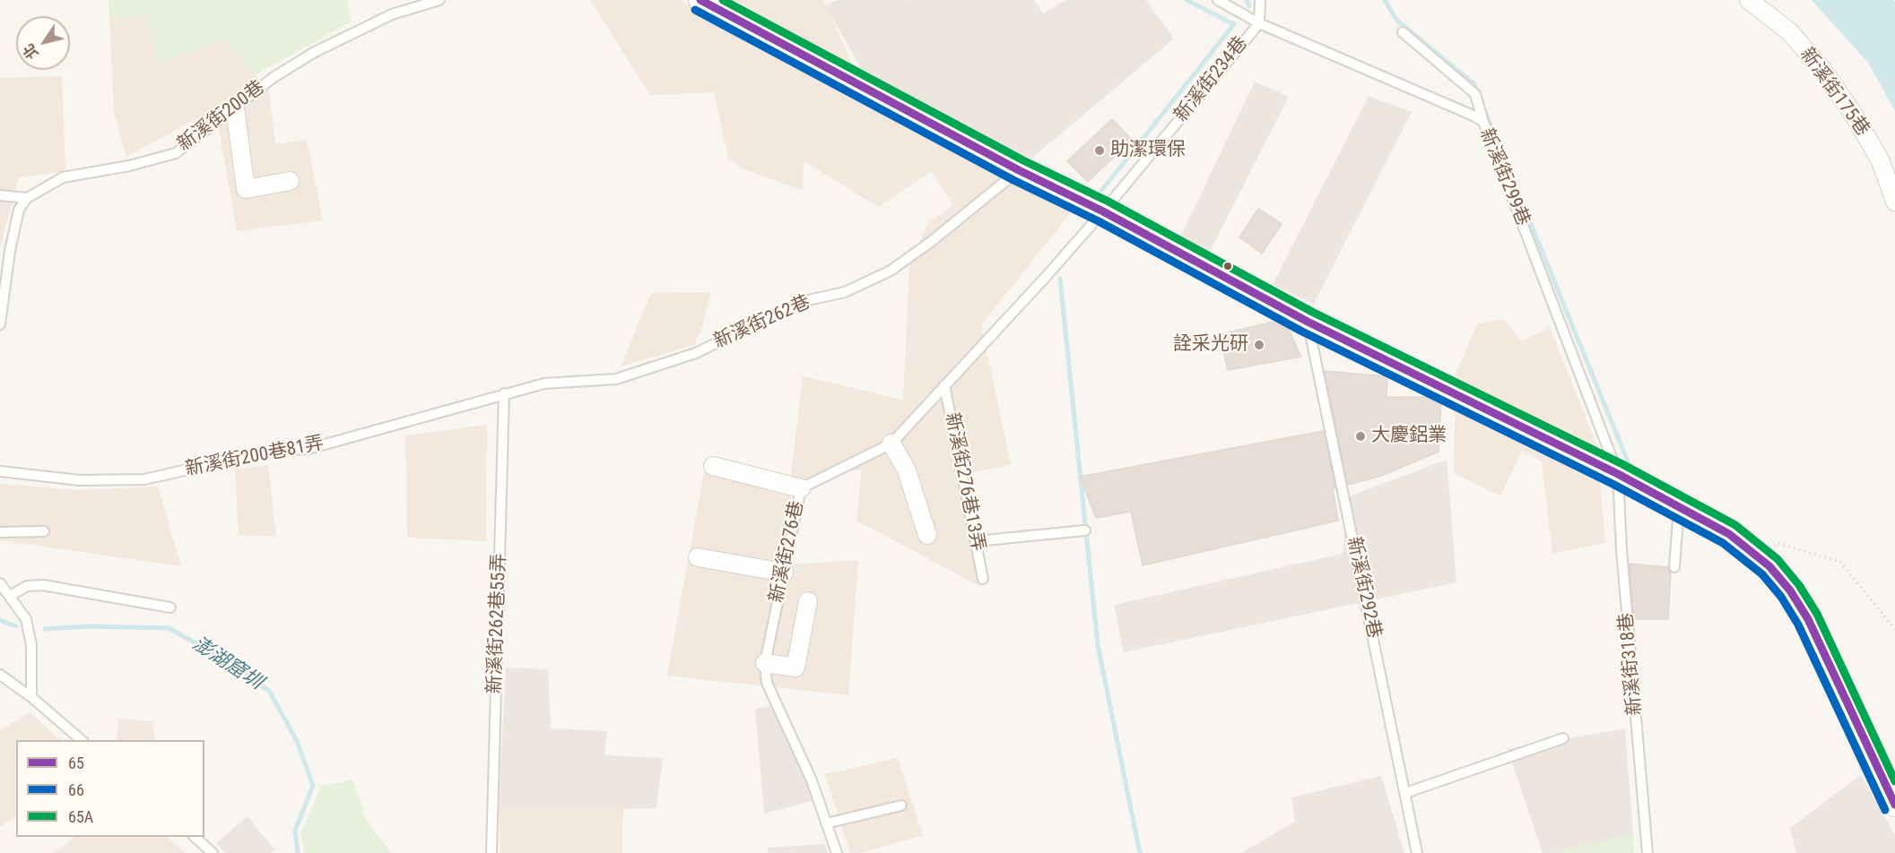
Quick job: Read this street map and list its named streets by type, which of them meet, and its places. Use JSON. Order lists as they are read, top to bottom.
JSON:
{
  "streets": {
    "street": ["新溪街175巷"],
    "lane": [
      "新溪街234巷",
      "新溪街200巷",
      "新溪街299巷",
      "新溪街262巷",
      "新溪街200巷81弄",
      "新溪街276巷13弄",
      "新溪街276巷",
      "新溪街292巷",
      "新溪街262巷55弄",
      "新溪街318巷"
    ]
  },
  "crossings": [
    ["新溪街234巷", "新溪街299巷"],
    ["新溪街234巷", "新溪街276巷"],
    ["新溪街299巷", "新溪街318巷"],
    ["新溪街262巷", "新溪街200巷81弄"],
    ["新溪街262巷", "新溪街262巷55弄"],
    ["新溪街200巷81弄", "新溪街262巷55弄"],
    ["新溪街276巷13弄", "新溪街276巷"]
  ],
  "water": ["澎湖窟圳"],
  "places": ["助潔環保", "詮采光研", "大慶鋁業"],
  "lines": ["transit line 65", "transit line 65A", "transit line 66"],
  "legend": ["65", "66", "65A"],
  "north": "bottom left"
}
